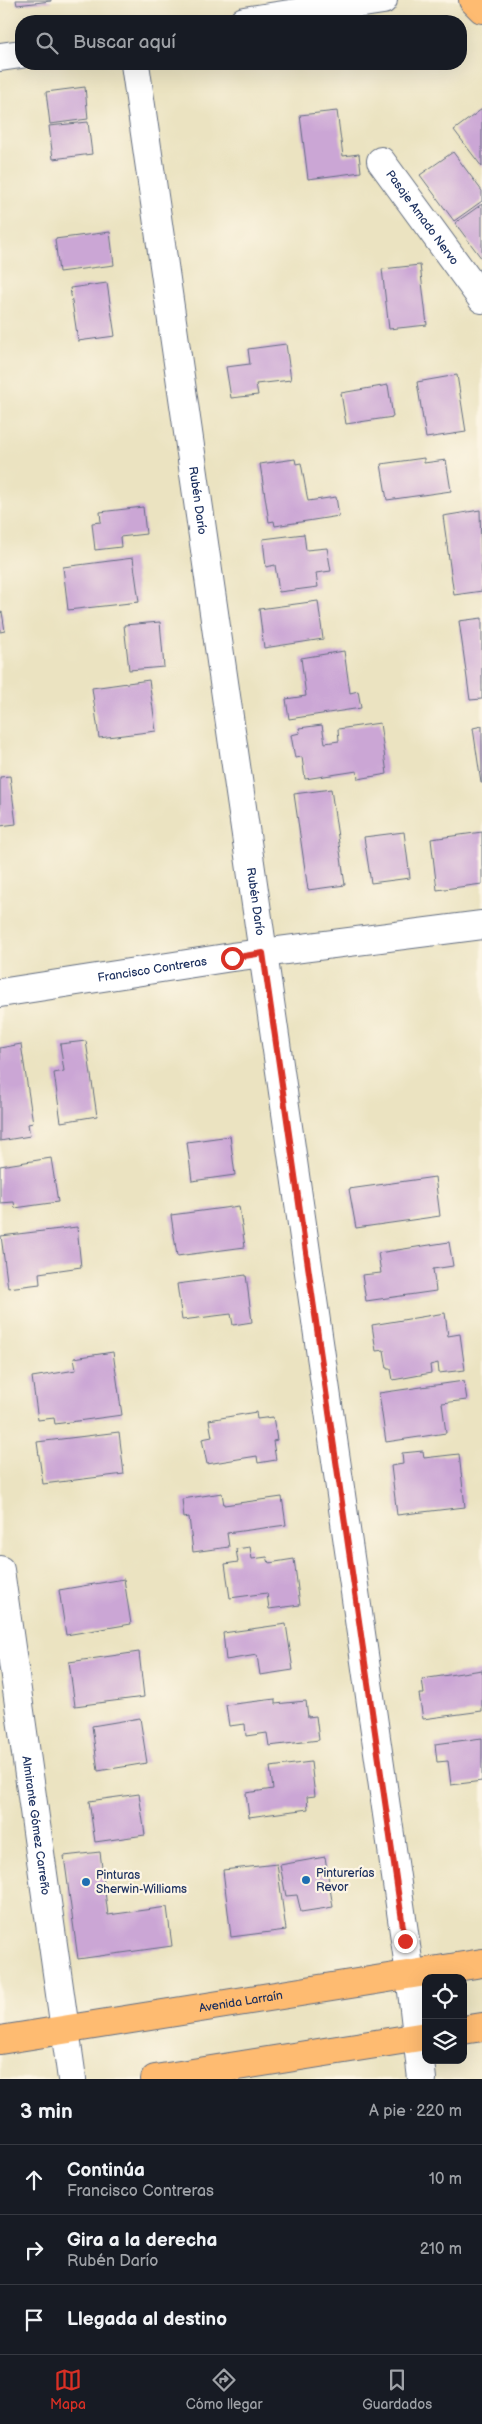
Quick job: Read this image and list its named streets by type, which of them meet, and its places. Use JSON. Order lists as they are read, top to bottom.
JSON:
{
  "streets": {
    "main road": ["Avenida Larraín"],
    "street": [
      "Pasaje Amado Nervo",
      "Rubén Darío",
      "Francisco Contreras",
      "Almirante Gómez Carreño"
    ]
  },
  "crossings": [
    ["Rubén Darío", "Francisco Contreras"],
    ["Rubén Darío", "Avenida Larraín"],
    ["Almirante Gómez Carreño", "Avenida Larraín"]
  ],
  "places": ["Pinturerías Revor", "Pinturas Sherwin-Williams"],
  "page": {
    "search": "Buscar aquí",
    "heading": ["3 min", "A pie · 220 m"],
    "list": [
      ["Continúa", "Francisco Contreras", "10 m"],
      ["Gira a la derecha", "Rubén Darío", "210 m"],
      "Llegada al destino"
    ],
    "nav": ["Mapa", "Cómo llegar", "Guardados"]
  }
}
